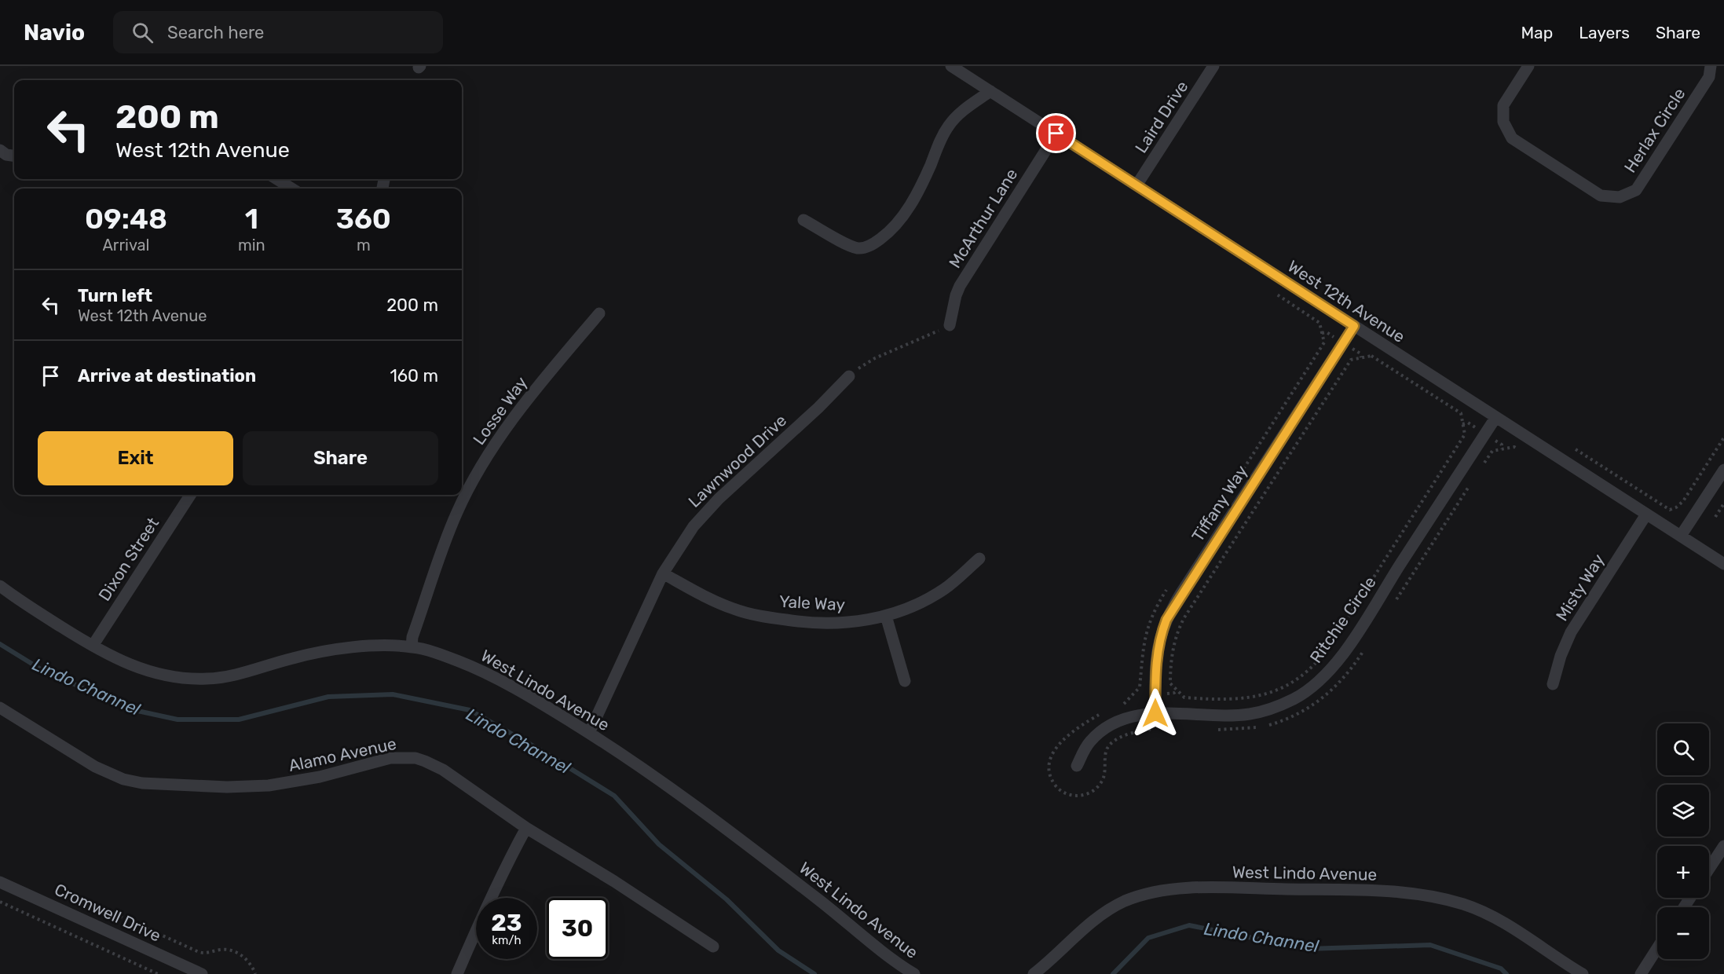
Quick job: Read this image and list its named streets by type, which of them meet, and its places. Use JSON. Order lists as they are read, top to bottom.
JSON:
{
  "streets": {
    "street": [
      "Laird Drive",
      "Herlax Circle",
      "McArthur Lane",
      "West 12th Avenue",
      "Losse Way",
      "Lawnwood Drive",
      "Tiffany Way",
      "Dixon Street",
      "Misty Way",
      "Yale Way",
      "Ritchie Circle",
      "West Lindo Avenue",
      "Alamo Avenue",
      "Cromwell Drive"
    ]
  },
  "crossings": [
    ["Laird Drive", "West 12th Avenue"],
    ["McArthur Lane", "West 12th Avenue"],
    ["West 12th Avenue", "Tiffany Way"],
    ["West 12th Avenue", "Misty Way"],
    ["West 12th Avenue", "Ritchie Circle"],
    ["Losse Way", "West Lindo Avenue"],
    ["Lawnwood Drive", "Yale Way"],
    ["Lawnwood Drive", "West Lindo Avenue"],
    ["Tiffany Way", "Ritchie Circle"],
    ["Dixon Street", "West Lindo Avenue"]
  ],
  "water": ["Lindo Channel"],
  "page": {
    "header": "Navio",
    "search": "Search here",
    "nav": ["Map", "Layers", "Share"],
    "turn": ["200 m", "West 12th Avenue"],
    "eta": [
      "09:48",
      "Arrival",
      "1",
      "min",
      "360",
      "m"
    ],
    "list": [
      {
        "name": "Turn left",
        "note": "West 12th Avenue",
        "value": "200 m"
      },
      {
        "name": "Arrive at destination",
        "value": "160 m"
      }
    ],
    "buttons": ["Exit", "Share"],
    "map_buttons": ["+", "−"],
    "speed": "23 km/h",
    "limit": "30"
  }
}
